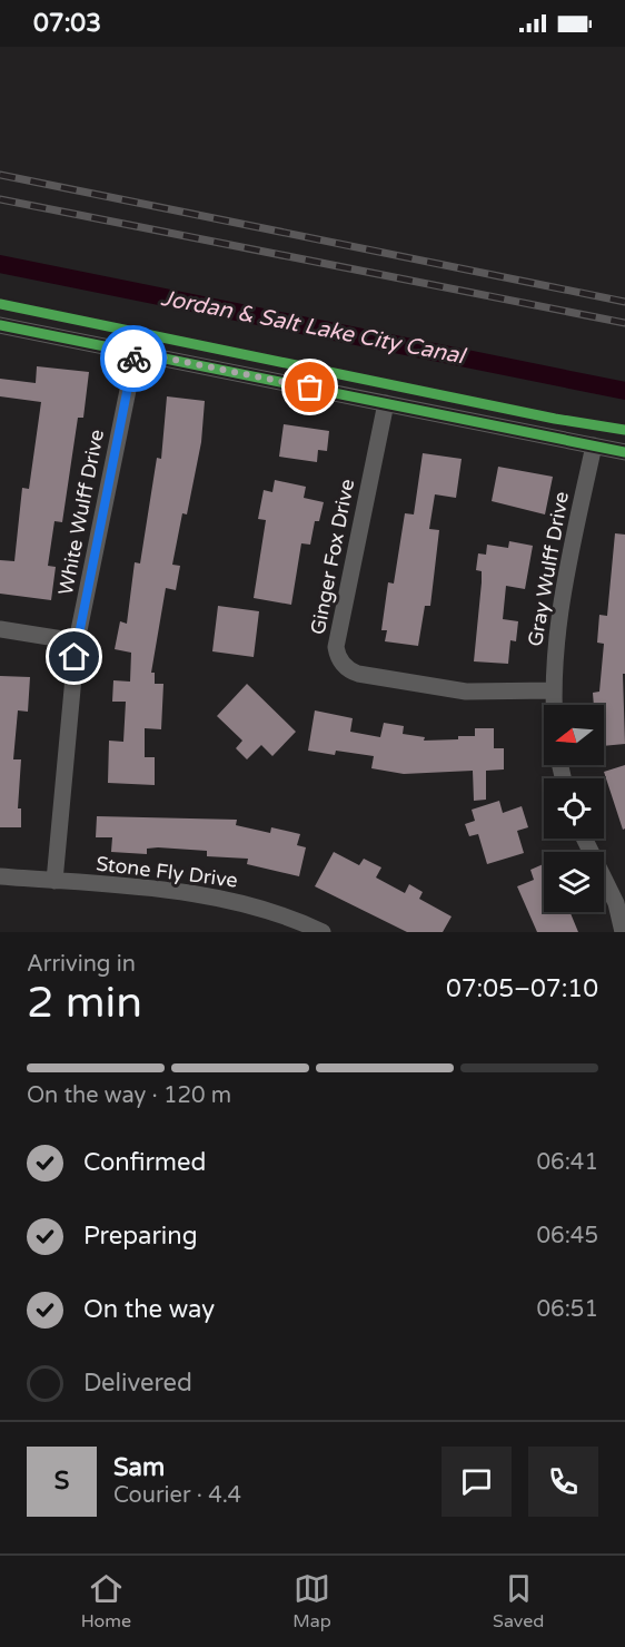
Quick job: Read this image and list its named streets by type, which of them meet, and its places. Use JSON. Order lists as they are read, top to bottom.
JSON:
{
  "streets": {
    "street": [
      "White Wulff Drive",
      "Ginger Fox Drive",
      "Gray Wulff Drive",
      "Stone Fly Drive"
    ]
  },
  "crossings": [
    ["White Wulff Drive", "Stone Fly Drive"],
    ["Ginger Fox Drive", "Gray Wulff Drive"]
  ],
  "water": ["Jordan & Salt Lake City Canal"],
  "north": "left",
  "page": {
    "status": "07:03",
    "heading": ["2 min", "Arriving in", "07:05–07:10"],
    "panel": ["Sam", "Courier · 4.4"],
    "bar": "On the way · 120 m",
    "list": [
      ["Confirmed", "06:41"],
      ["Preparing", "06:45"],
      ["On the way", "06:51"],
      "Delivered"
    ],
    "round": "S",
    "tabs": ["Home", "Map", "Saved"]
  }
}
